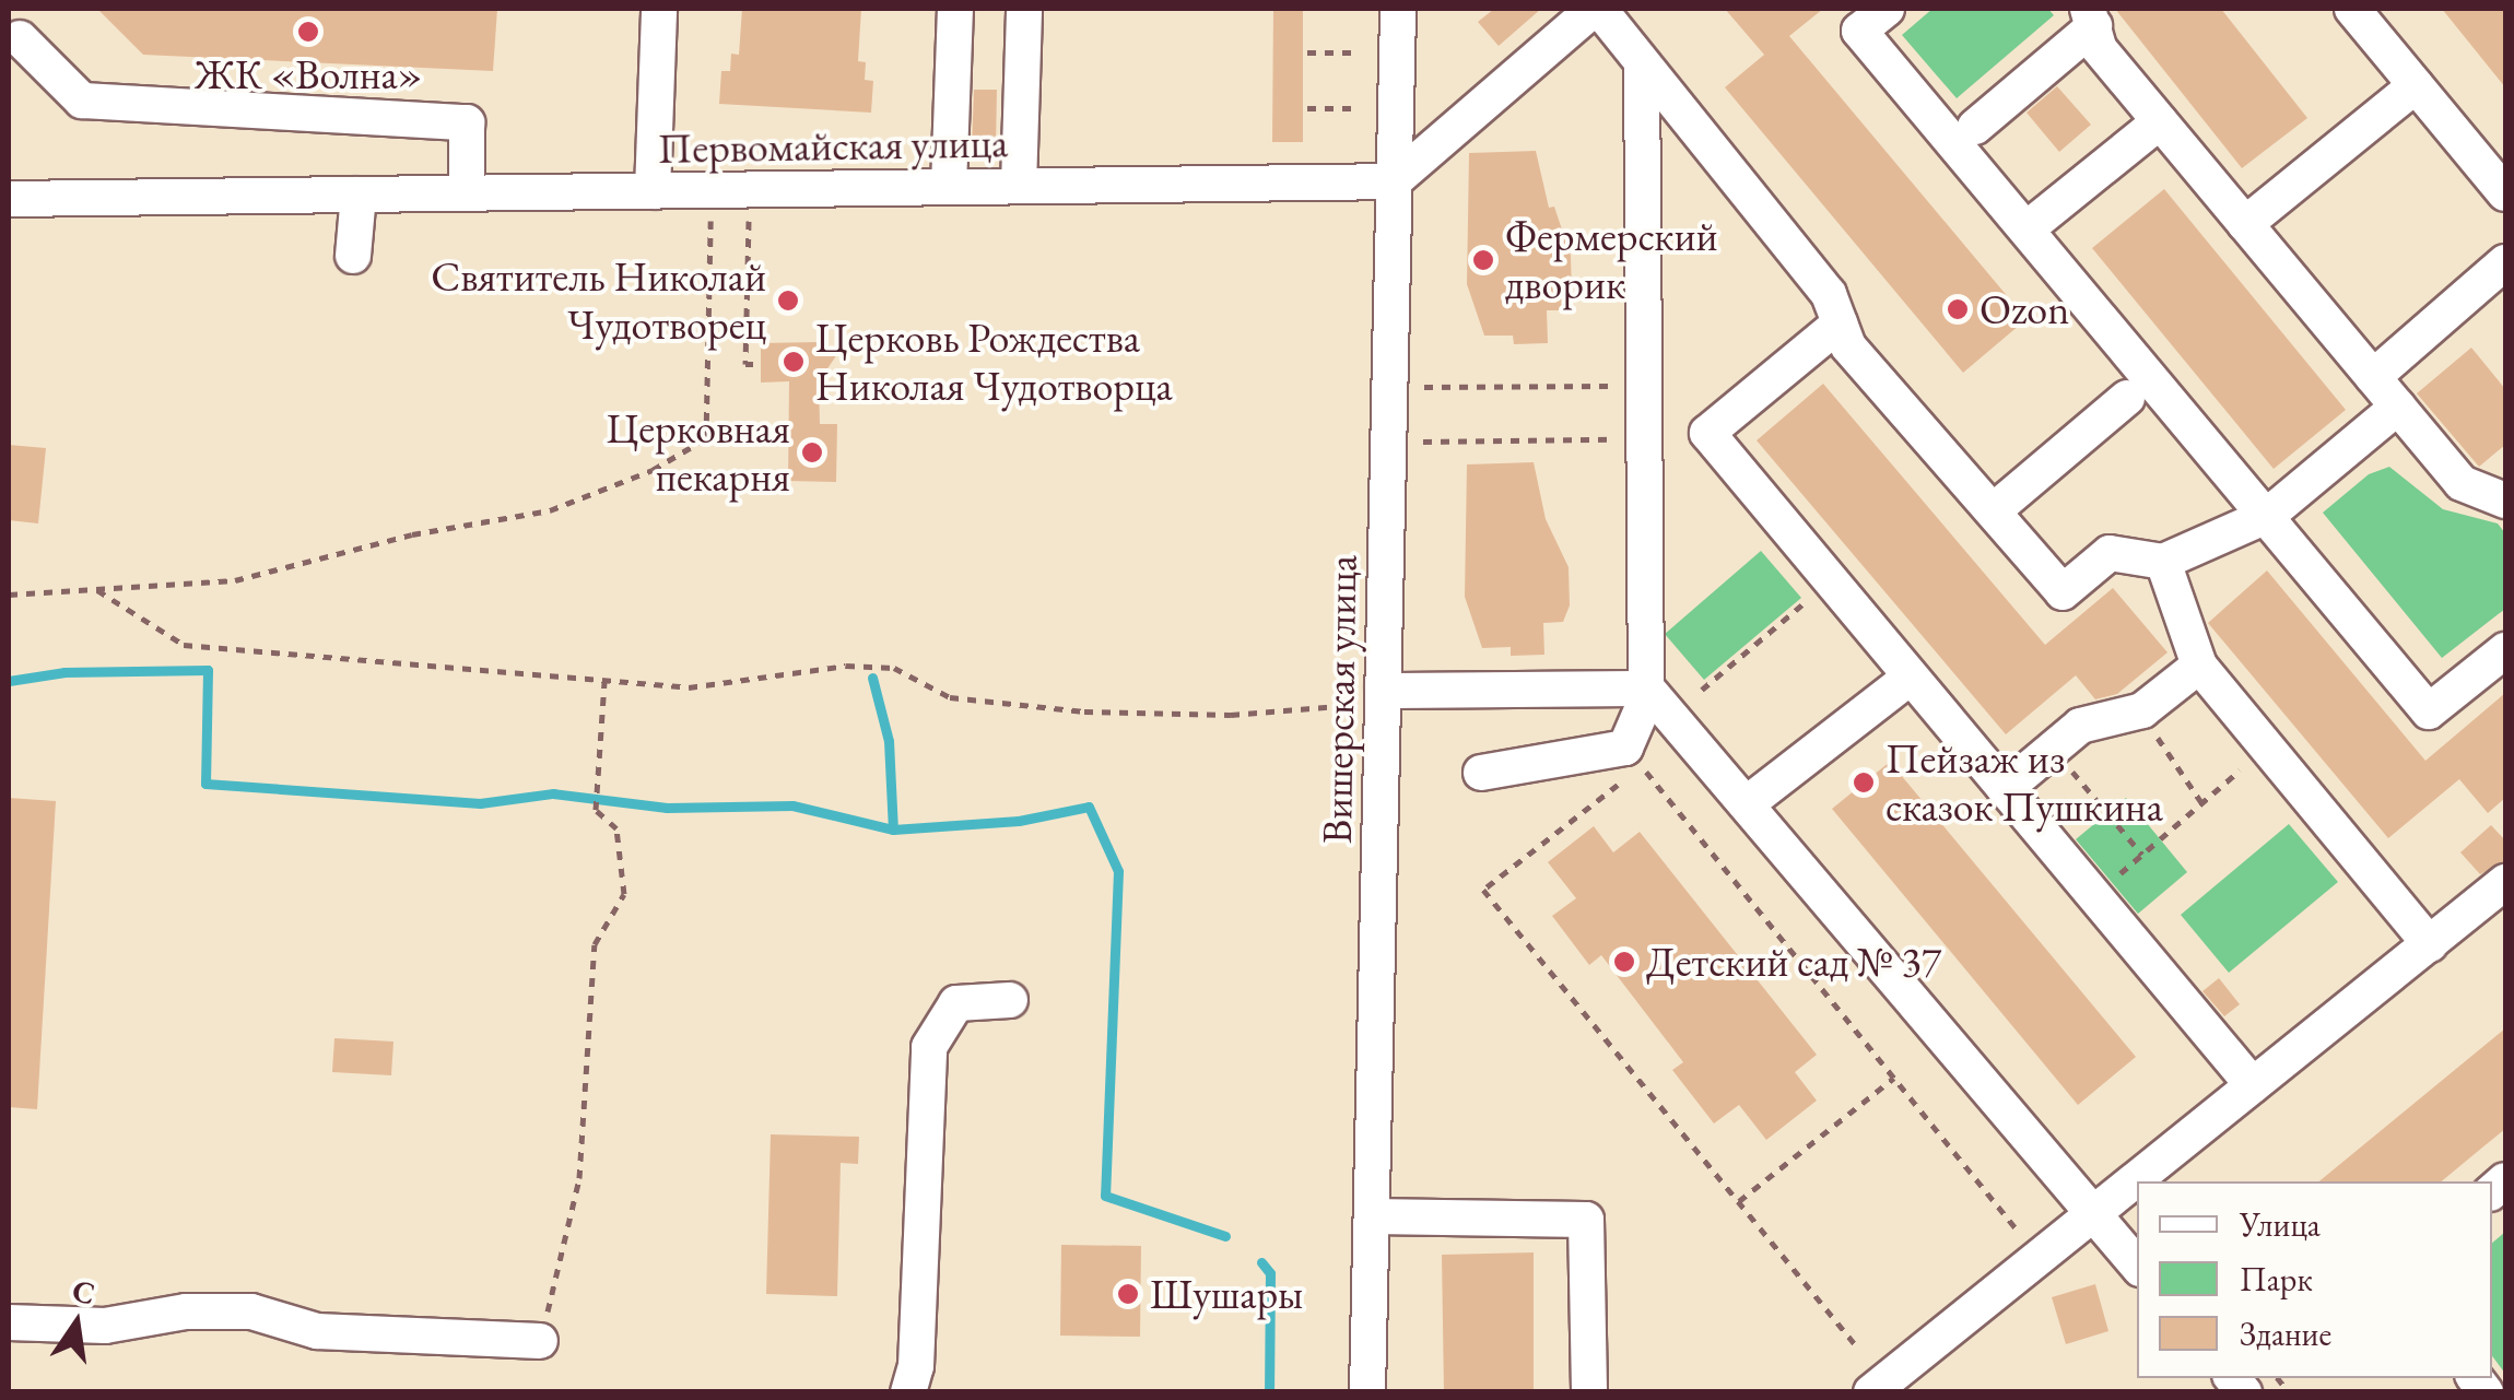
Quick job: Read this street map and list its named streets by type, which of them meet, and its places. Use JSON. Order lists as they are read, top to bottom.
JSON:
{
  "streets": {
    "street": ["Первомайская улица", "Вишерская улица"]
  },
  "crossings": [
    ["Первомайская улица", "Вишерская улица"]
  ],
  "places": [
    "ЖК «Волна»",
    "Фермерский дворик",
    "Святитель Николай Чудотворец",
    "Ozon",
    "Церковь Рождества Николая Чудотворца",
    "Церковная пекарня",
    "Пейзаж из сказок Пушкина",
    "Детский сад № 37",
    "Шушары"
  ],
  "legend": ["Улица", "Парк", "Здание"],
  "north": "top"
}
